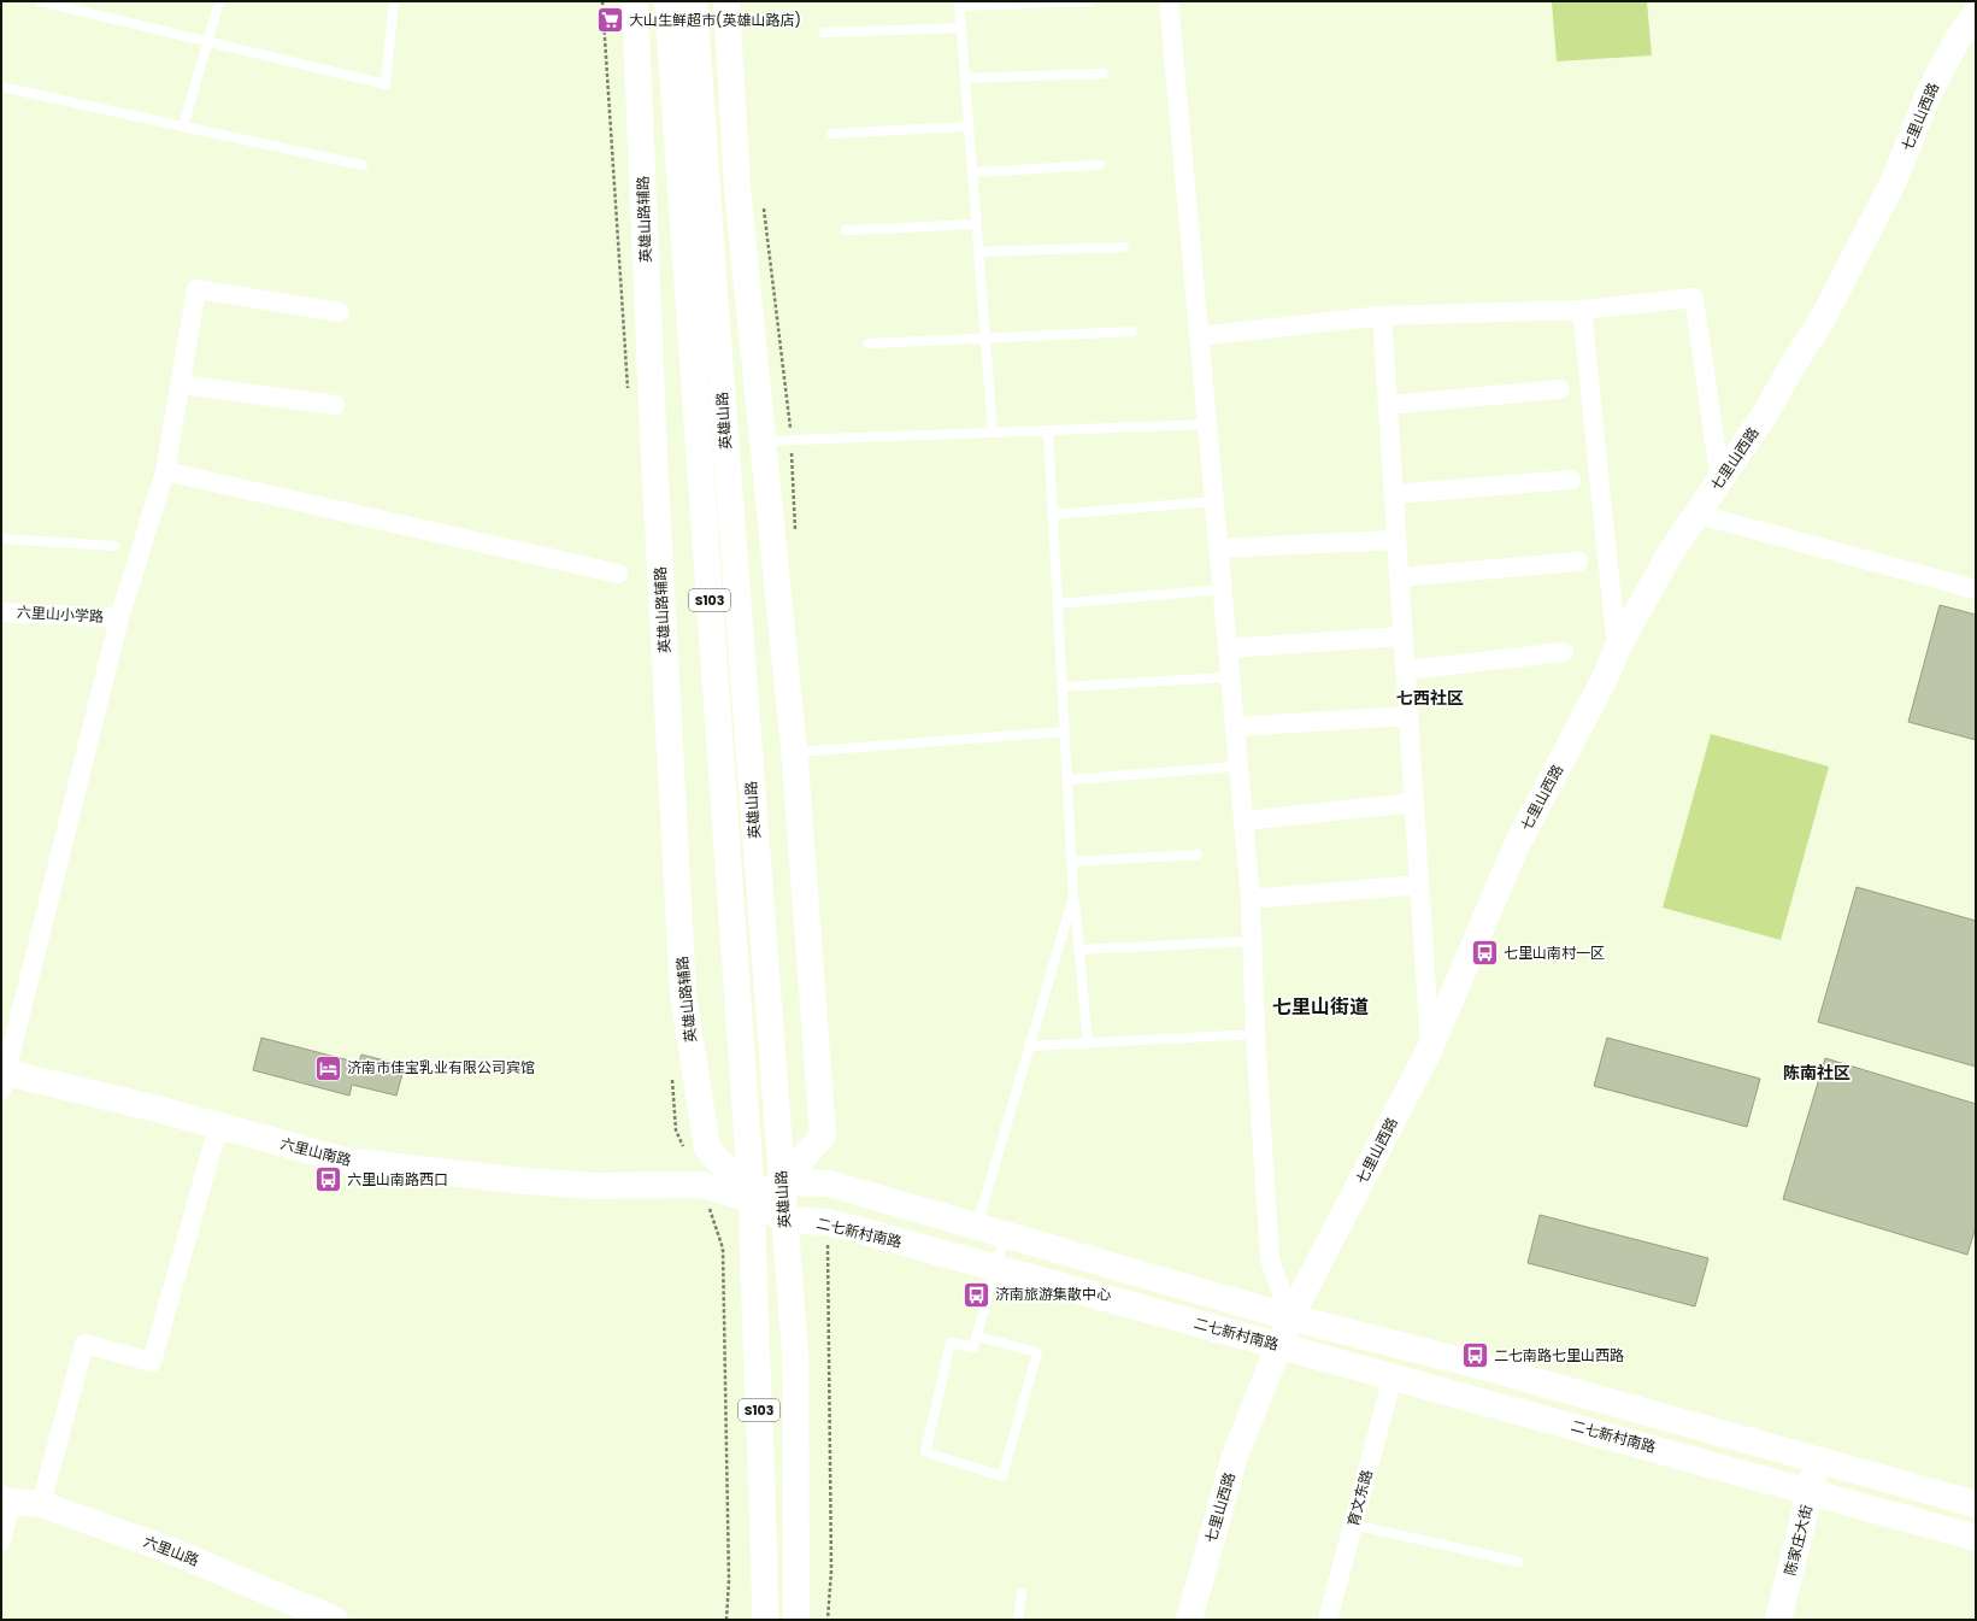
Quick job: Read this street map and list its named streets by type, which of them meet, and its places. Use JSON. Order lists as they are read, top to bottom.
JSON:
{
  "streets": {
    "main road": [
      "七里山西路",
      "英雄山路辅路",
      "英雄山路",
      "S103",
      "六里山南路",
      "二七新村南路",
      "陈家庄大街",
      "六里山路"
    ],
    "street": ["六里山小学路", "育文东路"]
  },
  "crossings": [
    ["七里山西路", "二七新村南路"],
    ["英雄山路辅路", "英雄山路"],
    ["英雄山路辅路", "六里山南路"],
    ["英雄山路辅路", "二七新村南路"],
    ["英雄山路", "六里山南路"],
    ["英雄山路", "二七新村南路"],
    ["六里山南路", "二七新村南路"],
    ["二七新村南路", "育文东路"],
    ["二七新村南路", "陈家庄大街"]
  ],
  "districts": ["七西社区", "七里山街道", "陈南社区"],
  "places": {
    "supermarket": ["大山生鲜超市(英雄山路店)"],
    "bus stop": [
      "七里山南村一区",
      "六里山南路西口",
      "济南旅游集散中心",
      "二七南路七里山西路"
    ],
    "hotel": ["济南市佳宝乳业有限公司宾馆"]
  }
}
